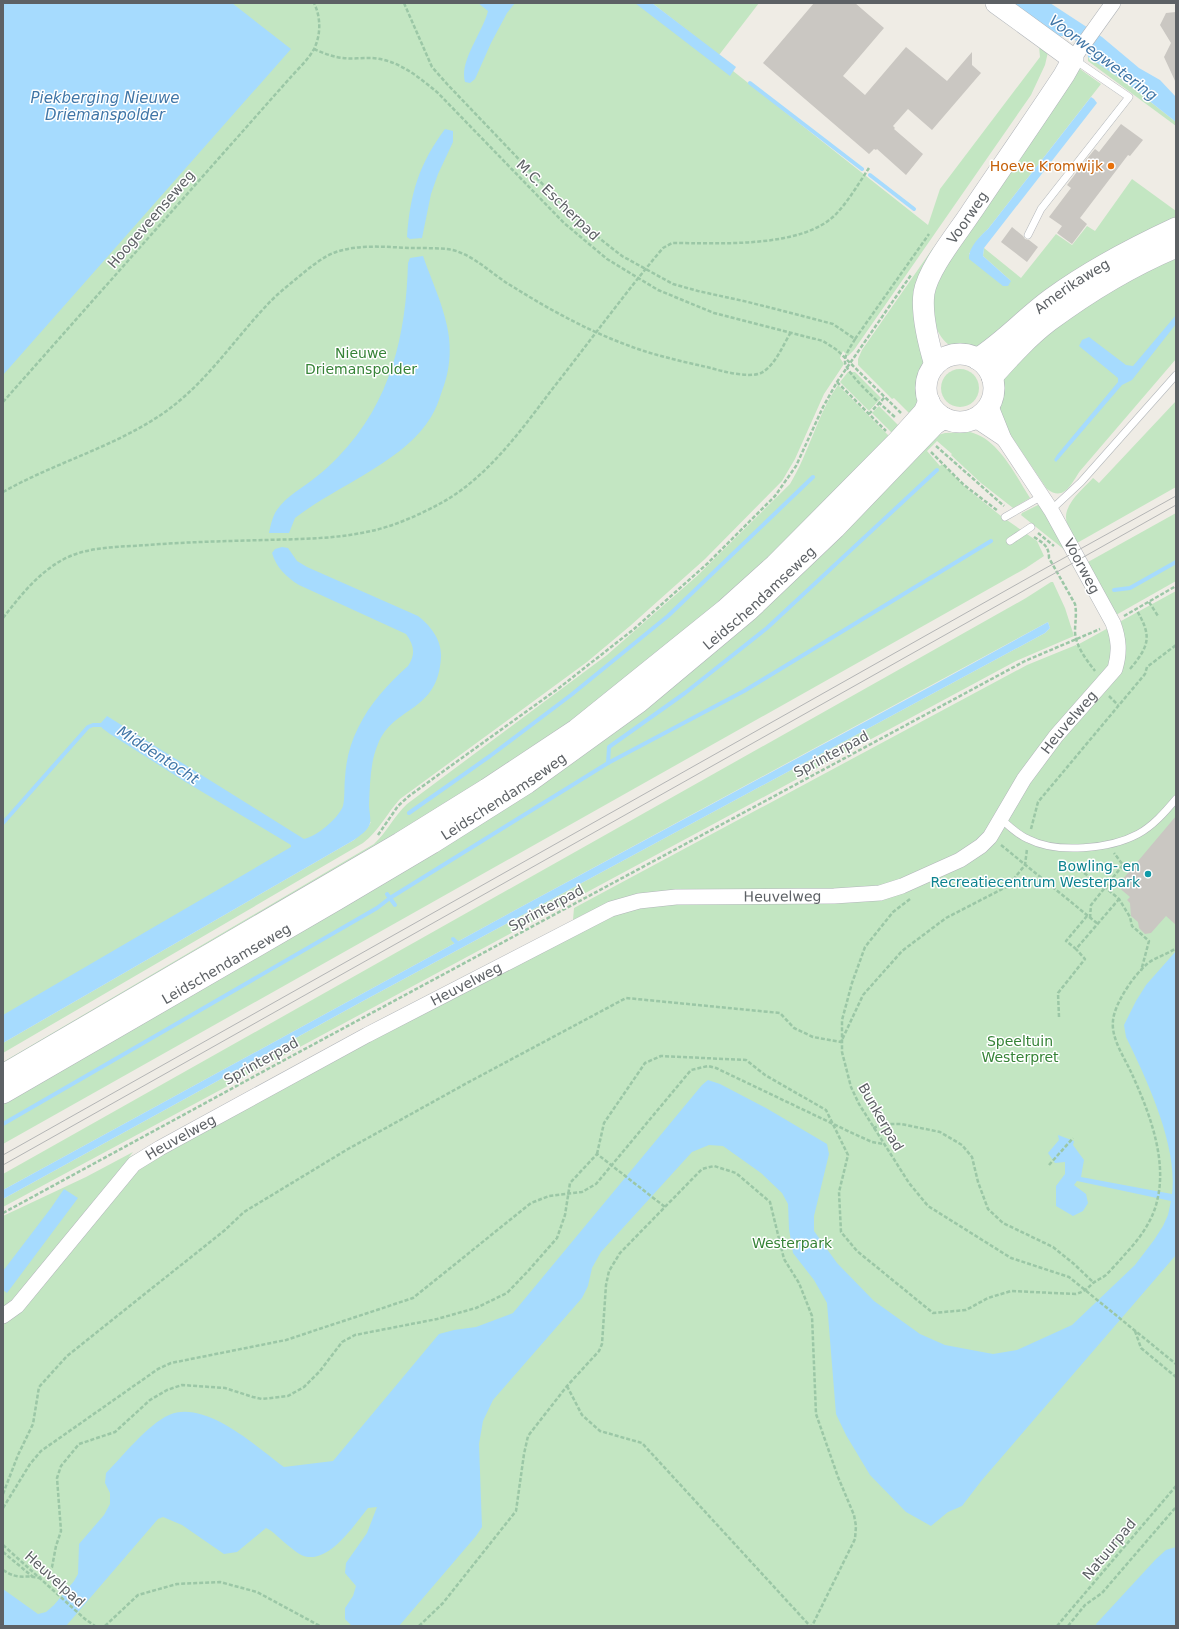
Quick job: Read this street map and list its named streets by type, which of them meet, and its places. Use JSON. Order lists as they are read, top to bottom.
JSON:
{
  "streets": {
    "main road": ["Voorweg", "Amerikaweg", "Leidschendamseweg"],
    "street": ["Heuvelweg"],
    "path": [
      "M.C. Escherpad",
      "Hoogeveenseweg",
      "Sprinterpad",
      "Bunkerpad",
      "Natuurpad",
      "Heuvelpad"
    ]
  },
  "crossings": [
    ["M.C. Escherpad", "Hoogeveenseweg"],
    ["Voorweg", "Amerikaweg"],
    ["Voorweg", "Leidschendamseweg"],
    ["Voorweg", "Heuvelweg"],
    ["Voorweg", "Sprinterpad"],
    ["Amerikaweg", "Leidschendamseweg"],
    ["Heuvelweg", "Sprinterpad"]
  ],
  "water": ["Voorwegwetering", "Piekberging Nieuwe Driemanspolder", "Middentocht"],
  "parks": ["Nieuwe Driemanspolder", "Speeltuin Westerpret", "Westerpark"],
  "places": ["Hoeve Kromwijk", "Bowling- en Recreatiecentrum Westerpark"]
}
